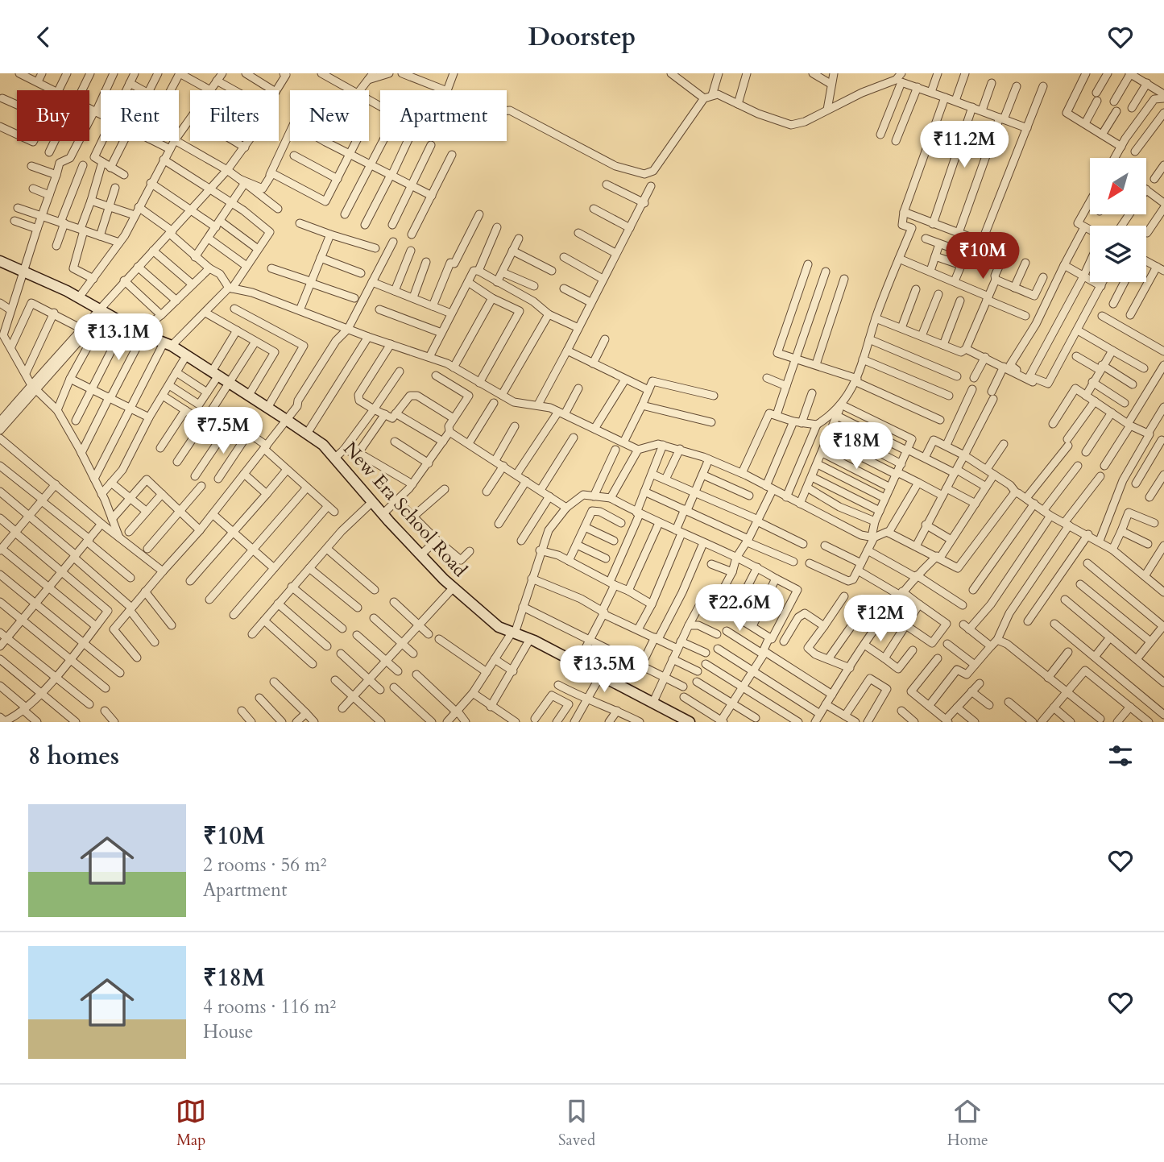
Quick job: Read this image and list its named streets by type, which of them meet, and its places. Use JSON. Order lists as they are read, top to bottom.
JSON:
{
  "streets": {
    "street": ["New Era School Road"]
  },
  "north": "bottom left",
  "page": {
    "header": "Doorstep",
    "chip": [
      "Buy",
      "Rent",
      "Filters",
      "New",
      "Apartment"
    ],
    "price": [
      "₹11.2M",
      "₹10M",
      "₹13.1M",
      "₹7.5M",
      "₹18M",
      "₹22.6M",
      "₹12M",
      "₹13.5M"
    ],
    "heading": "8 homes",
    "list": [
      {
        "name": "₹10M",
        "note": "2 rooms · 56 m² · Apartment"
      },
      {
        "name": "₹18M",
        "note": "4 rooms · 116 m² · House"
      }
    ],
    "tabs": ["Map", "Saved", "Home"]
  }
}
